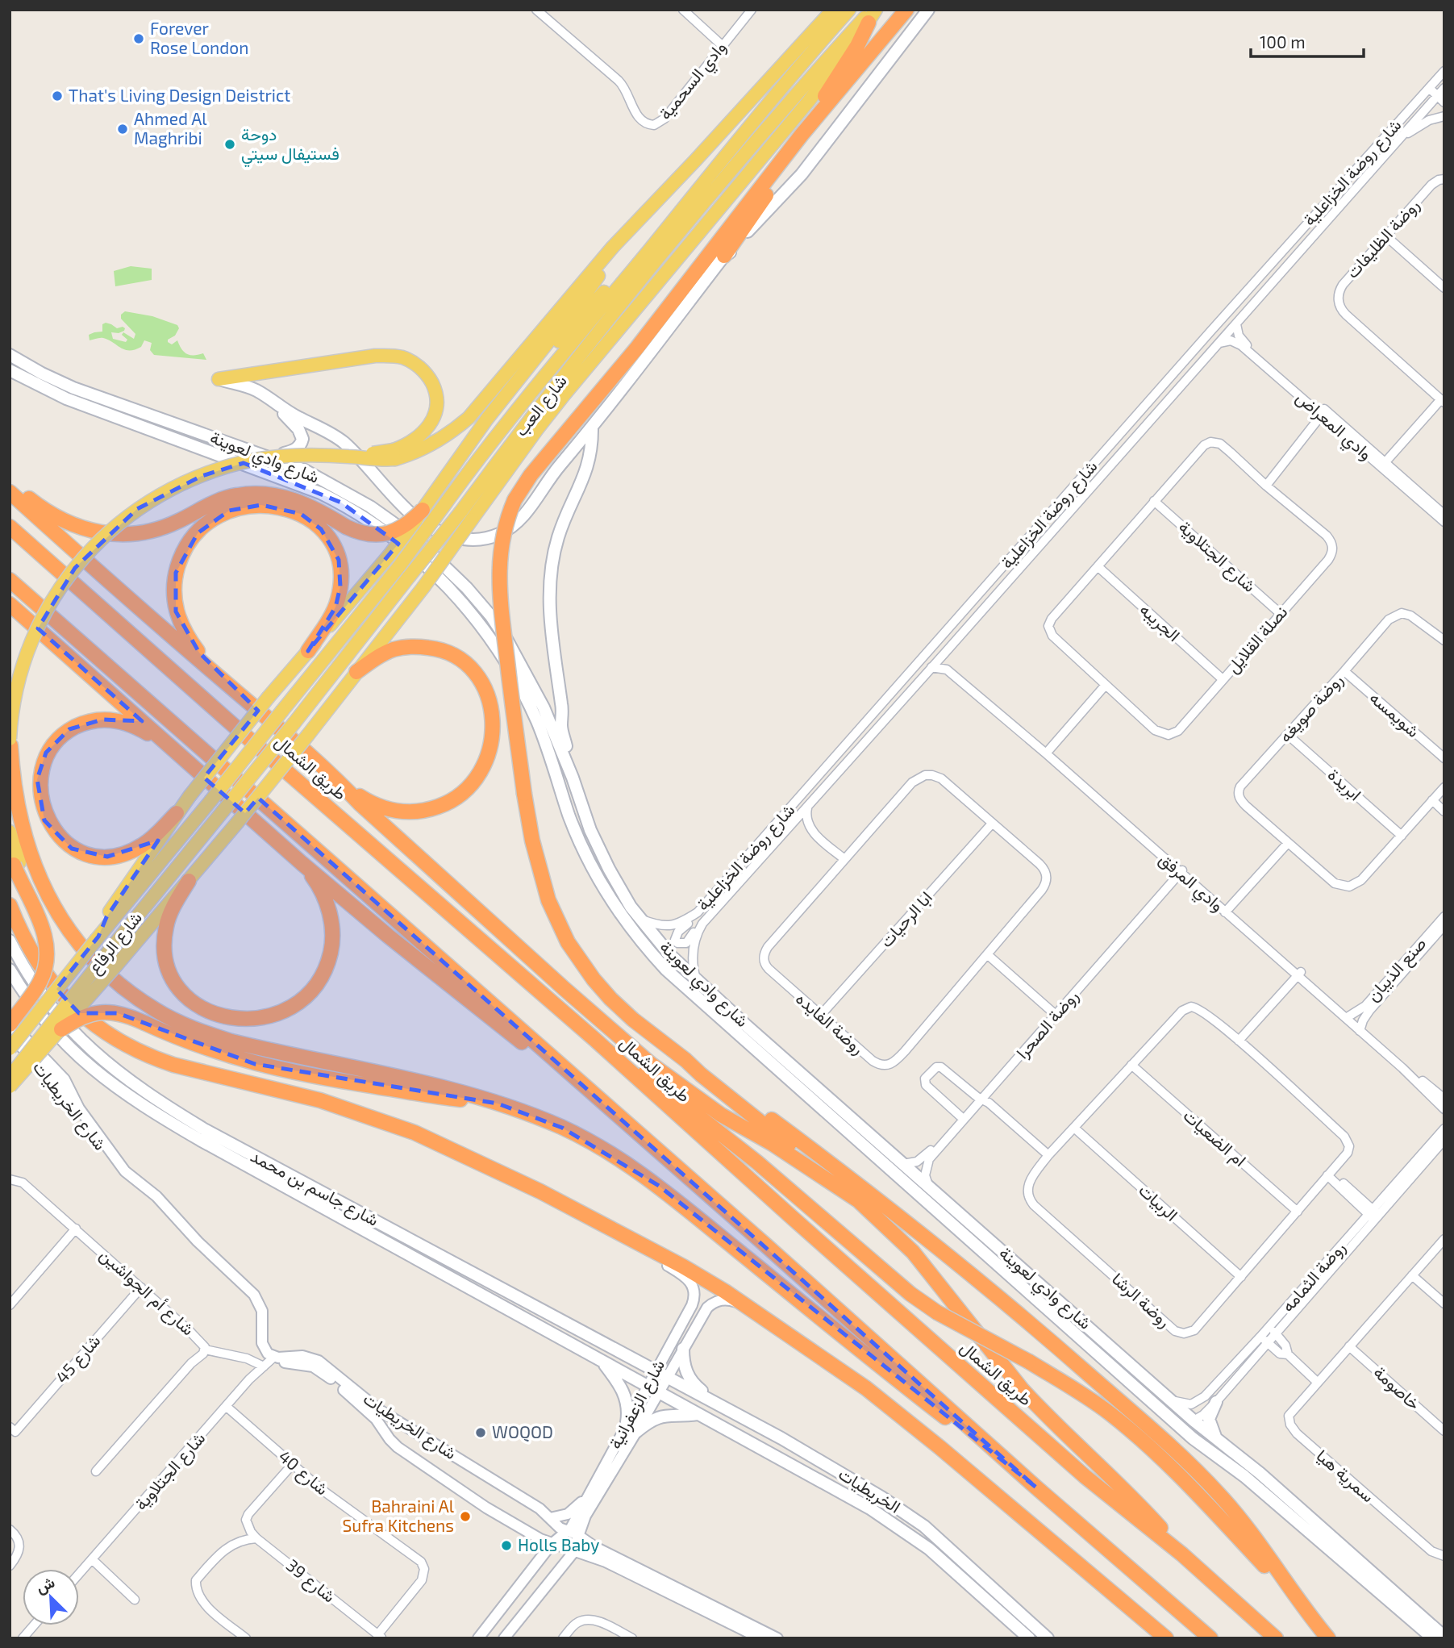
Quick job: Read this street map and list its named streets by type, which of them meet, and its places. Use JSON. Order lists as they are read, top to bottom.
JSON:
{
  "streets": {
    "highway": ["طريق الشمال"],
    "main road": [
      "شارع العب",
      "شارع وادي لعوينة",
      "شارع الرفاع",
      "شارع جاسم بن محمد",
      "الخريطيات"
    ],
    "street": [
      "وادي السحمية",
      "شارع روضة الخزاعلية",
      "روضة الظليفات",
      "وادي المعراض",
      "شارع الجتلاوية",
      "الجريبه",
      "نصلة القلايل",
      "روضة صويغه",
      "شويمسه",
      "ابريدة",
      "وادي المرفق",
      "ابا الرحيات",
      "صنع الذيبان",
      "روضة الفايده",
      "روضة الصحرا",
      "شارع الخريطيات",
      "ام الضعيات",
      "الربيات",
      "روضة الثمامه",
      "شارع أم الجواشين",
      "روضة الرشا",
      "شارع 45",
      "خاصومة",
      "شارع الزعفرانية",
      "شارع 40",
      "سمرية هيا",
      "شارع 39"
    ]
  },
  "crossings": [
    ["شارع روضة الخزاعلية", "وادي المعراض"],
    ["شارع روضة الخزاعلية", "شارع وادي لعوينة"],
    ["شارع روضة الخزاعلية", "وادي المرفق"],
    ["روضة الظليفات", "وادي المعراض"],
    ["شارع العب", "شارع الرفاع"],
    ["شارع وادي لعوينة", "روضة الصحرا"],
    ["شارع وادي لعوينة", "روضة الثمامه"],
    ["شارع الجتلاوية", "نصلة القلايل"],
    ["شارع الجتلاوية", "شارع الخريطيات"],
    ["شارع الجتلاوية", "شارع 40"],
    ["الجريبه", "نصلة القلايل"],
    ["روضة صويغه", "شويمسه"],
    ["روضة صويغه", "ابريدة"],
    ["وادي المرفق", "صنع الذيبان"],
    ["وادي المرفق", "روضة الصحرا"],
    ["ابا الرحيات", "روضة الفايده"],
    ["شارع الخريطيات", "شارع الزعفرانية"],
    ["ام الضعيات", "روضة الرشا"],
    ["شارع جاسم بن محمد", "شارع الزعفرانية"],
    ["شارع جاسم بن محمد", "الخريطيات"],
    ["الربيات", "روضة الرشا"],
    ["شارع أم الجواشين", "شارع 45"],
    ["خاصومة", "سمرية هيا"],
    ["شارع الزعفرانية", "الخريطيات"],
    ["شارع 40", "شارع 39"]
  ],
  "places": [
    "Forever Rose London",
    "That's Living Design Deistrict",
    "Ahmed Al Maghribi",
    "دوحة فستيفال سيتي",
    "WOQOD",
    "Bahraini Al Sufra Kitchens",
    "Holls Baby"
  ],
  "scale_bar": "100 m",
  "north": "top left"
}
